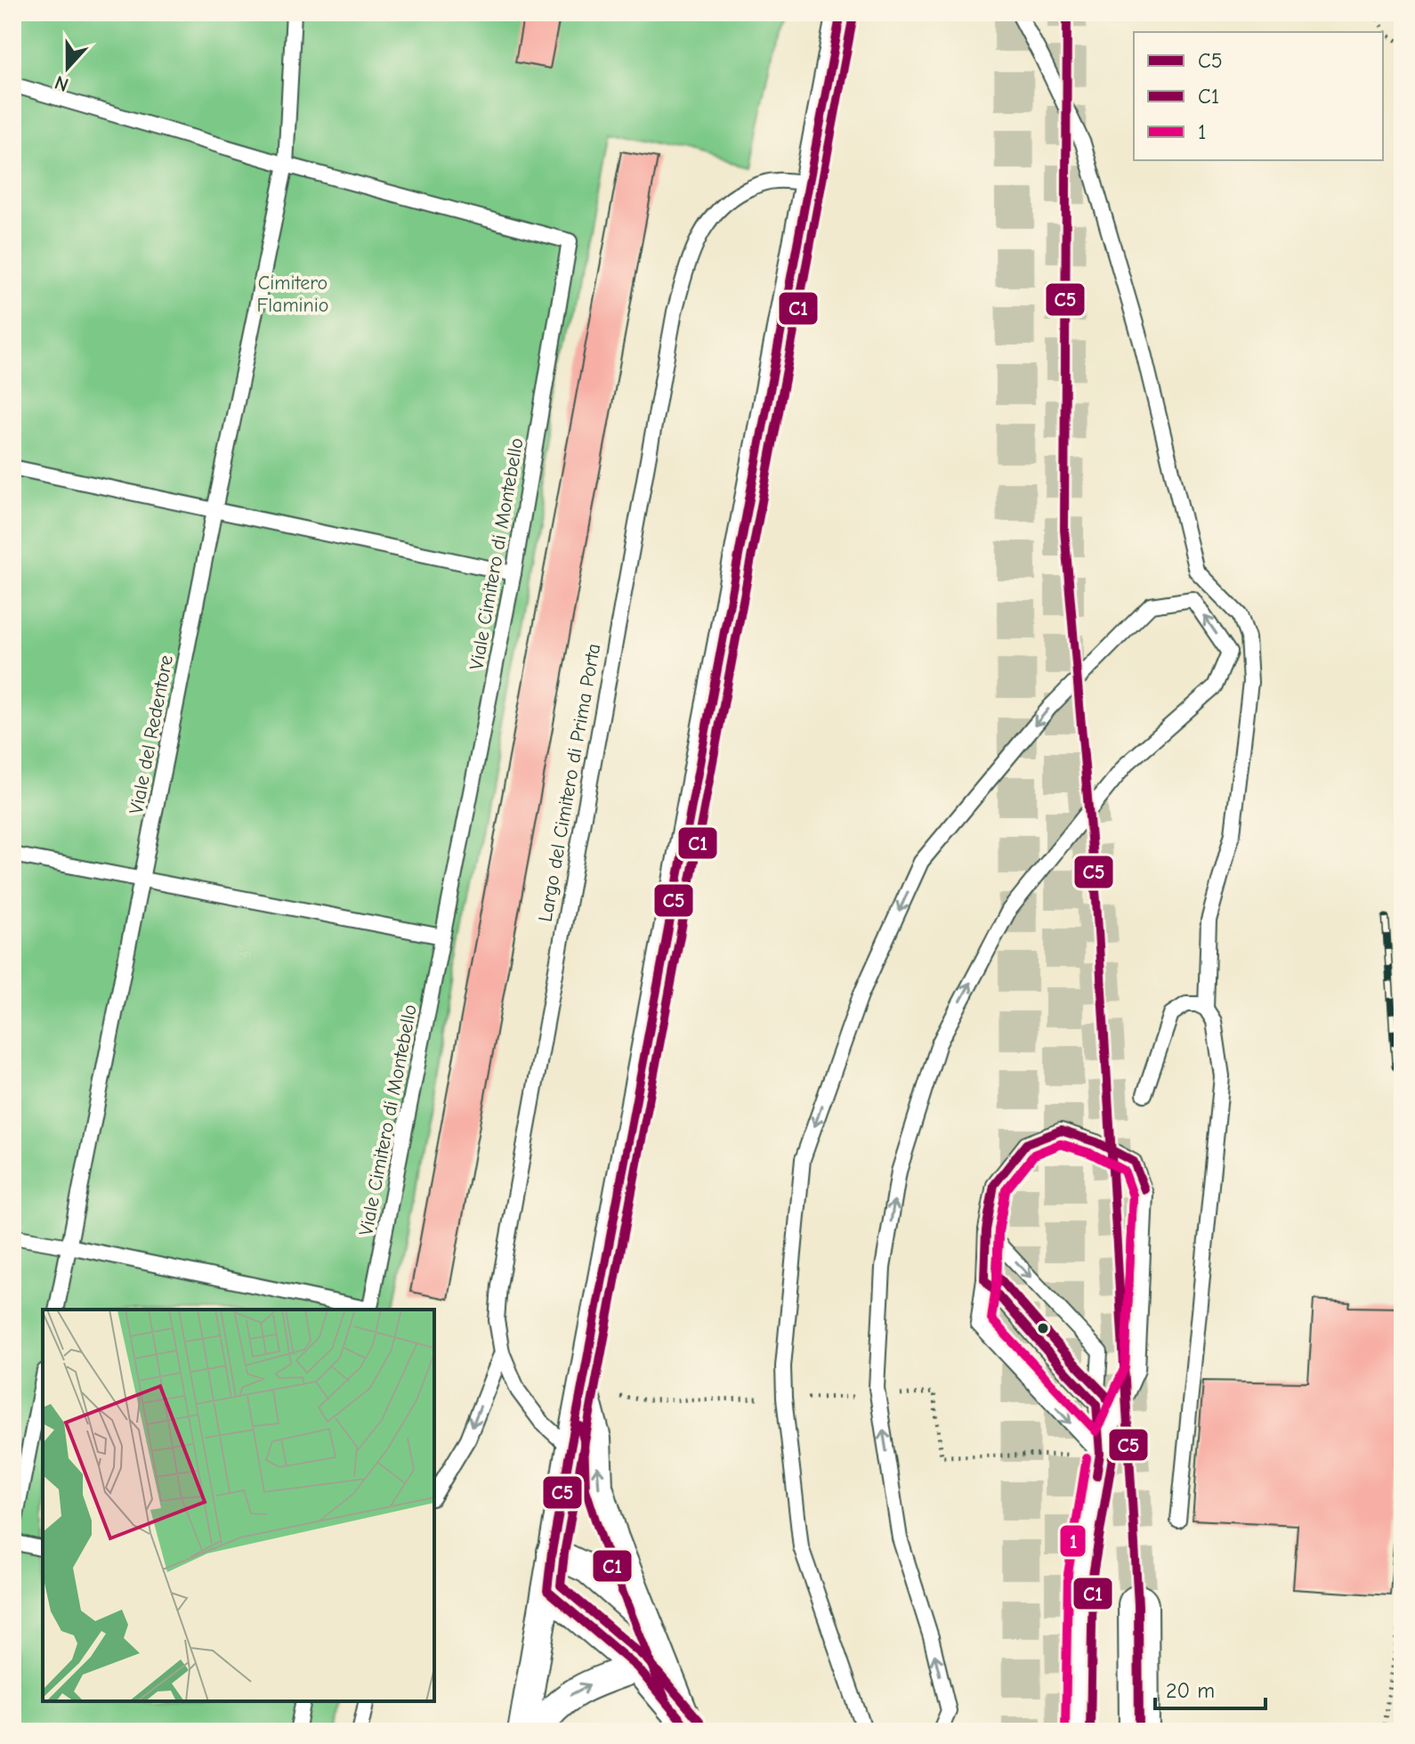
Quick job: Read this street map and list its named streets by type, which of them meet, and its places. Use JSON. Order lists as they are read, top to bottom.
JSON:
{
  "streets": {
    "lane": ["Viale Cimitero di Montebello", "Viale del Redentore", "Largo del Cimitero di Prima Porta"]
  },
  "crossings": [
    ["Viale Cimitero di Montebello", "Viale del Redentore"]
  ],
  "parks": ["Cimitero Flaminio"],
  "lines": ["transit line C5", "transit line C1", "transit line 1"],
  "legend": ["C5", "C1", "1"],
  "scale_bar": "20 m",
  "north": "bottom"
}
